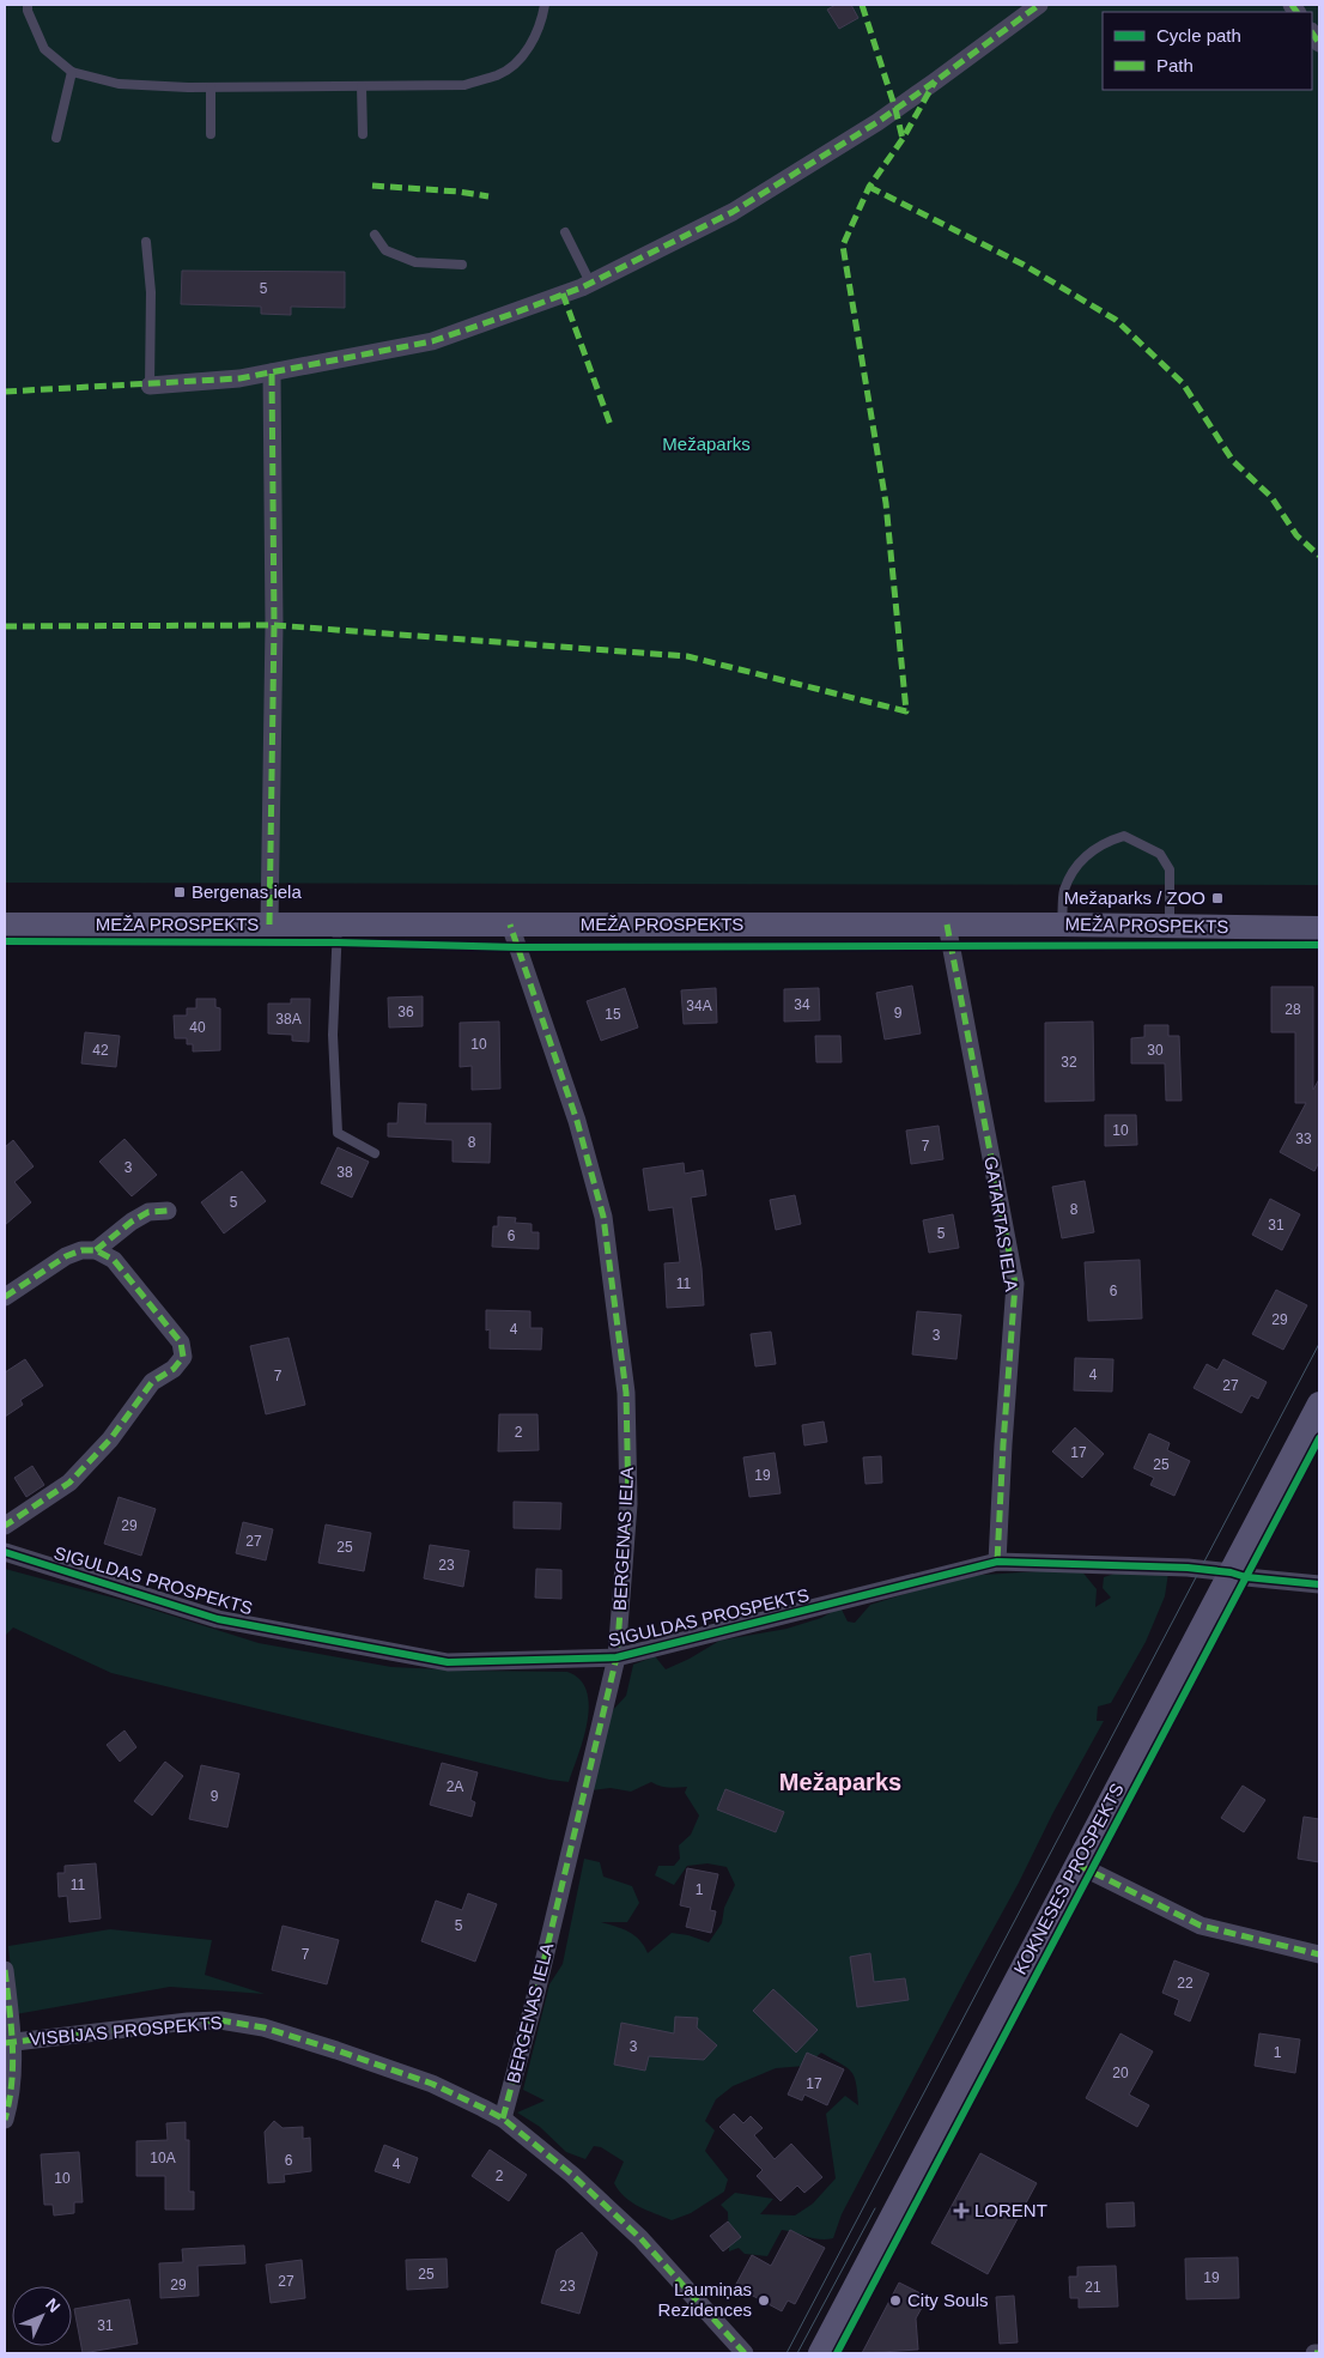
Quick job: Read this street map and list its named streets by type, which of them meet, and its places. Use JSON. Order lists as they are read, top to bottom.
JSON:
{
  "streets": {
    "street": [
      "MEŽA PROSPEKTS",
      "GATARTAS IELA",
      "BERGENAS IELA",
      "SIGULDAS PROSPEKTS",
      "KOKNESES PROSPEKTS",
      "VISBIJAS PROSPEKTS"
    ]
  },
  "crossings": [
    ["MEŽA PROSPEKTS", "GATARTAS IELA"],
    ["MEŽA PROSPEKTS", "BERGENAS IELA"],
    ["GATARTAS IELA", "SIGULDAS PROSPEKTS"],
    ["BERGENAS IELA", "SIGULDAS PROSPEKTS"],
    ["BERGENAS IELA", "VISBIJAS PROSPEKTS"],
    ["SIGULDAS PROSPEKTS", "KOKNESES PROSPEKTS"]
  ],
  "districts": ["Mežaparks"],
  "parks": ["Mežaparks"],
  "places": {
    "transit": ["Bergenas iela", "Mežaparks / ZOO"],
    "health": ["LORENT"],
    "other": ["Laumiņas Rezidences", "City Souls"]
  },
  "house_numbers": [
    "5",
    "34",
    "34A",
    "28",
    "36",
    "9",
    "15",
    "38A",
    "40",
    "10",
    "42",
    "30",
    "32",
    "10",
    "33",
    "8",
    "7",
    "3",
    "38",
    "5",
    "8",
    "31",
    "5",
    "6",
    "11",
    "6",
    "29",
    "4",
    "3",
    "4",
    "7",
    "27",
    "2",
    "17",
    "25",
    "19",
    "29",
    "27",
    "25",
    "23",
    "2A",
    "9",
    "11",
    "1",
    "5",
    "7",
    "22",
    "3",
    "1",
    "20",
    "17",
    "10A",
    "6",
    "4",
    "2",
    "10",
    "25",
    "19",
    "27",
    "29",
    "23",
    "21",
    "31"
  ],
  "legend": ["Cycle path", "Path"],
  "north": "top right"
}
